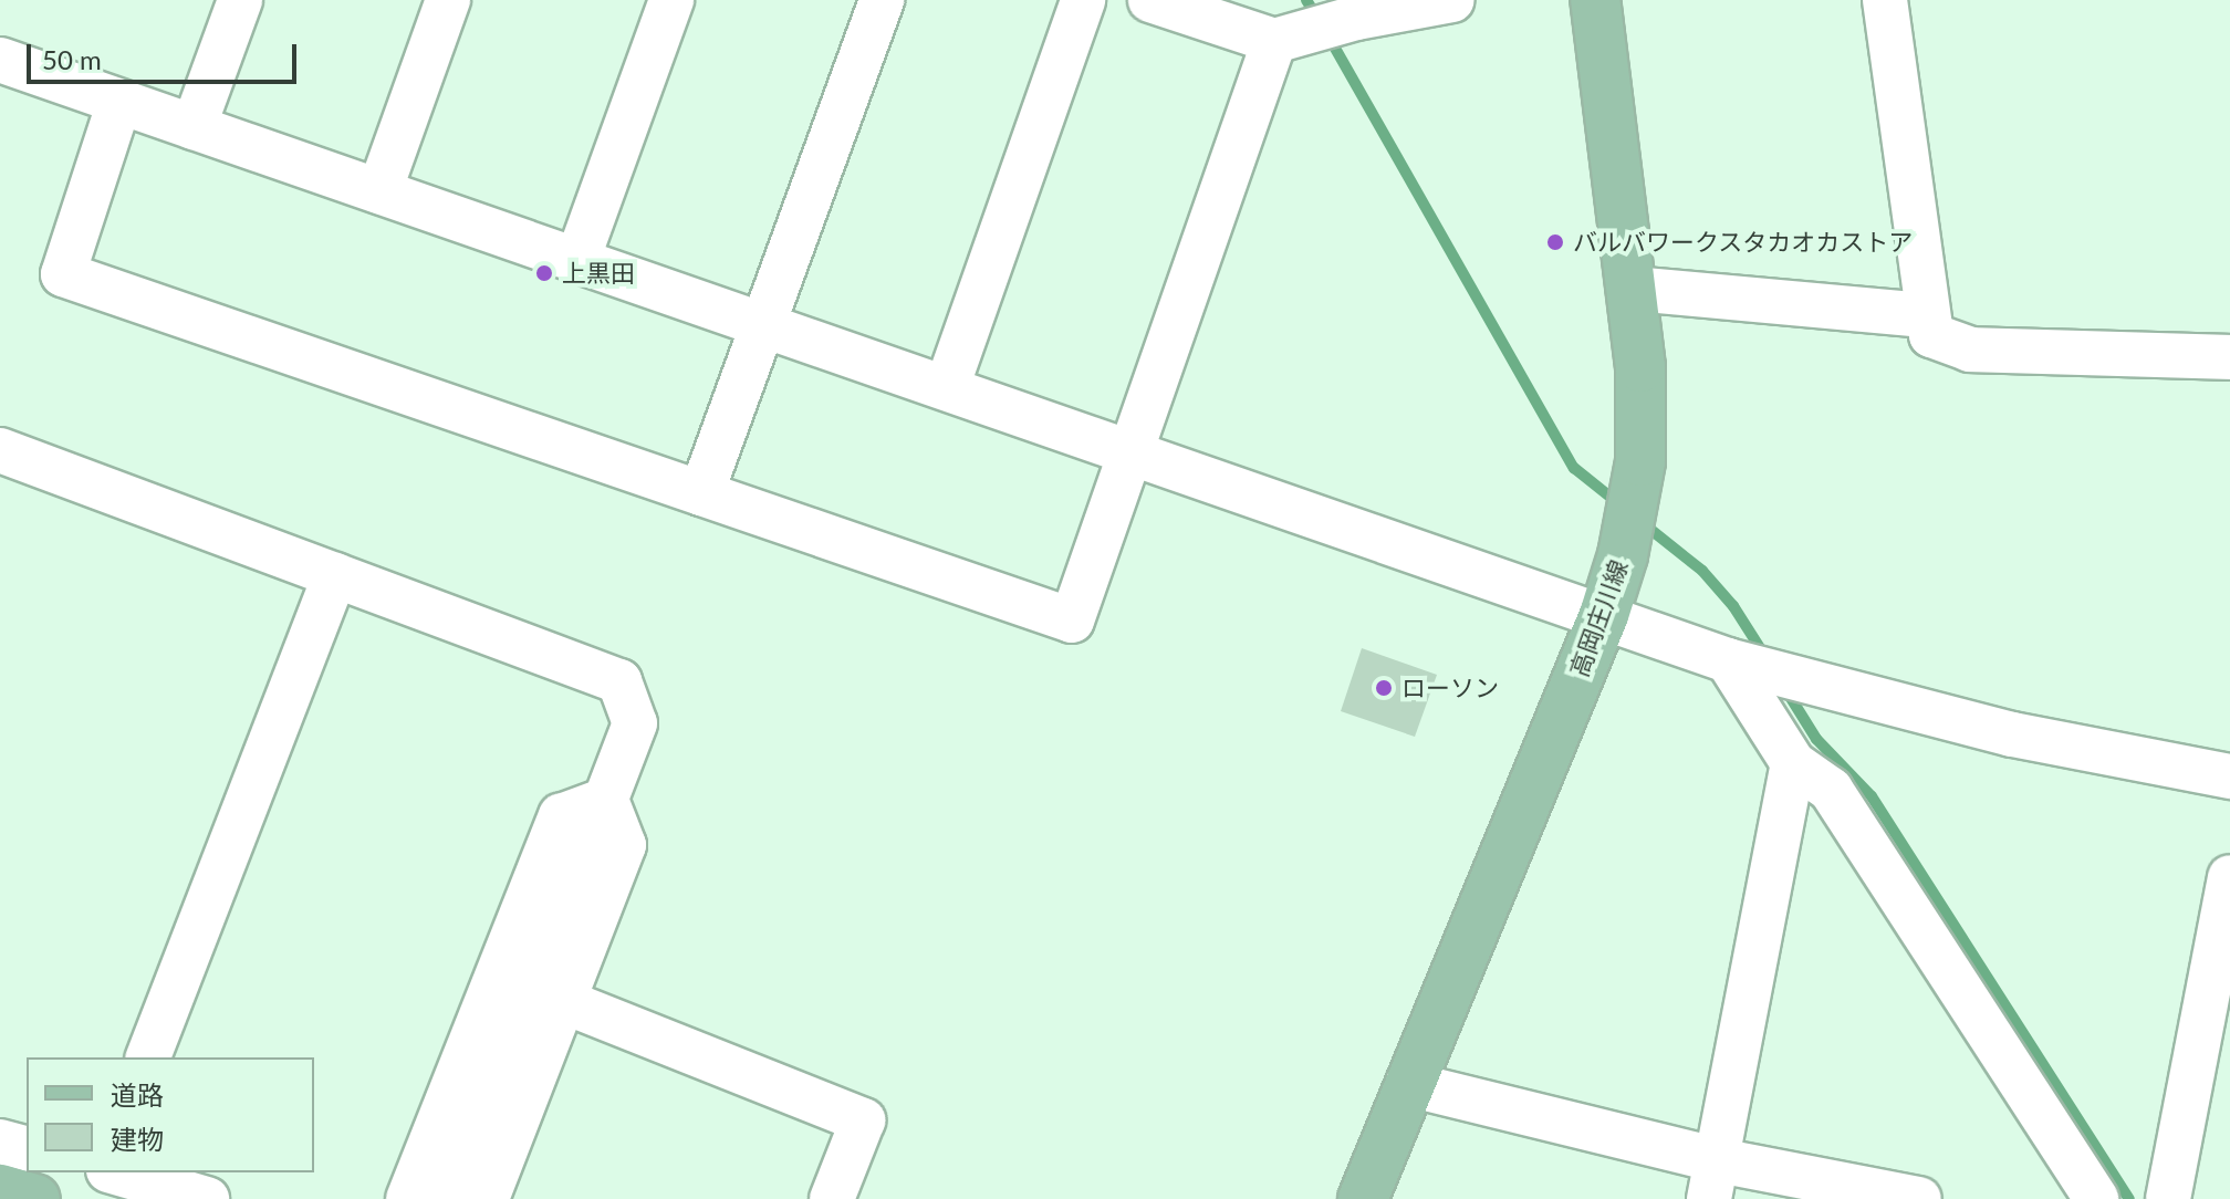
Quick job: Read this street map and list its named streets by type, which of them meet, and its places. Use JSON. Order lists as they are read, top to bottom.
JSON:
{
  "streets": {
    "main road": ["高岡庄川線"]
  },
  "places": ["バルバワークスタカオカストア", "上黒田", "ローソン"],
  "legend": ["道路", "建物"],
  "scale_bar": "50 m"
}
